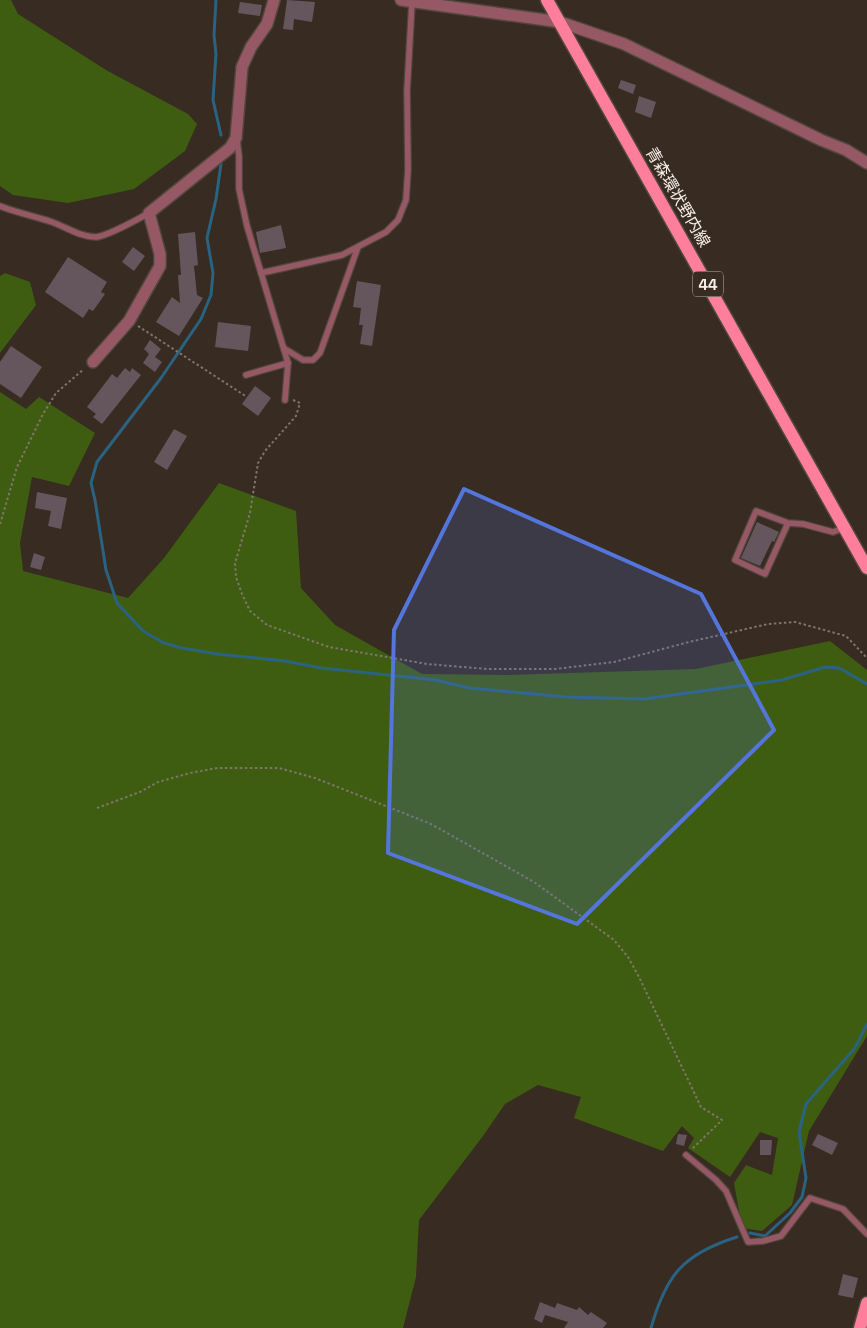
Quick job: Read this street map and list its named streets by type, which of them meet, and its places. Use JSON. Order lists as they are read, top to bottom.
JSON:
{
  "streets": {
    "main road": ["青森環状野内線", "44"]
  }
}
